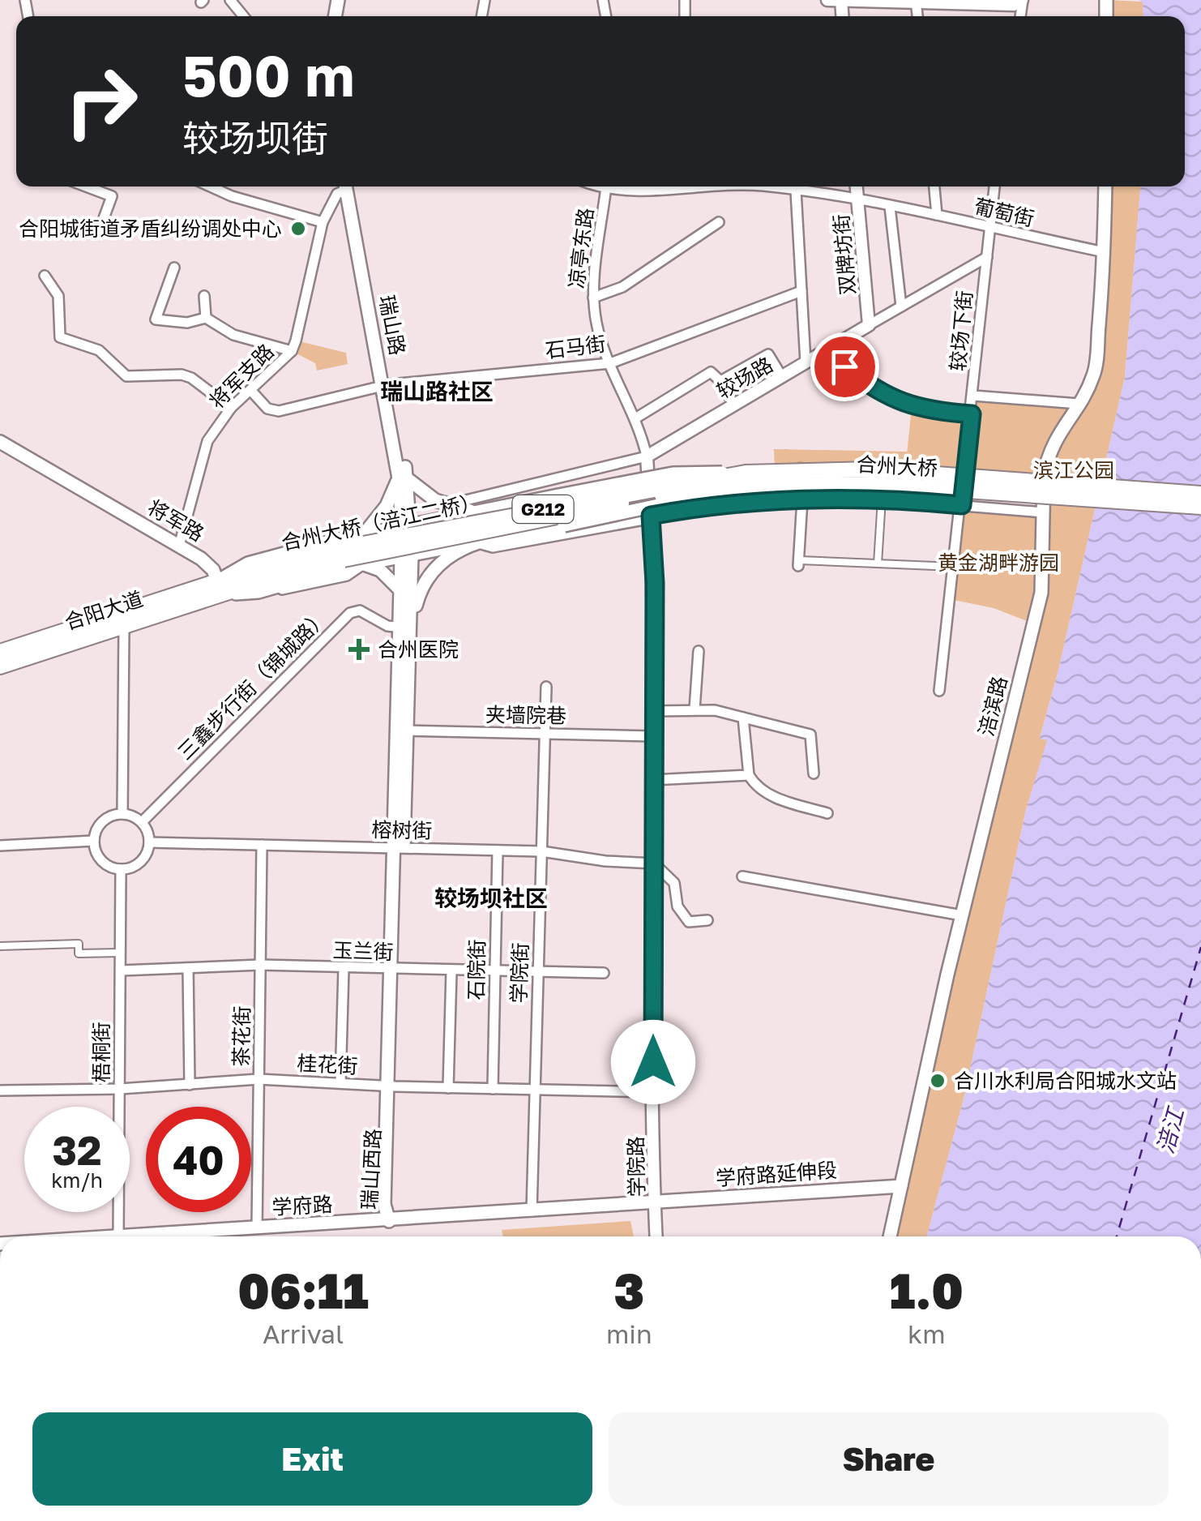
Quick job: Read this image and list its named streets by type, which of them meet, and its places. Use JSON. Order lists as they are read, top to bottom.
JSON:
{
  "streets": {
    "highway": [
      "合州大桥",
      "G212",
      "合州大桥（涪江二桥）",
      "合阳大道"
    ],
    "main road": [
      "瑞山路",
      "将军路",
      "涪滨路",
      "瑞山西路",
      "学府路延伸段",
      "学府路"
    ],
    "street": [
      "葡萄街",
      "凉亭东路",
      "双牌坊街",
      "较场下街",
      "石马街",
      "将军支路",
      "较场路",
      "三鑫步行街（锦城路）",
      "夹墙院巷",
      "榕树街",
      "玉兰街",
      "石院街",
      "学院街",
      "茶花街",
      "梧桐街",
      "桂花街",
      "学院路"
    ]
  },
  "crossings": [
    ["葡萄街", "双牌坊街"],
    ["葡萄街", "较场下街"],
    ["葡萄街", "涪滨路"],
    ["凉亭东路", "石马街"],
    ["凉亭东路", "较场路"],
    ["凉亭东路", "学院路"],
    ["双牌坊街", "较场路"],
    ["瑞山路", "石马街"],
    ["瑞山路", "瑞山西路"],
    ["较场下街", "较场路"],
    ["石马街", "将军支路"],
    ["将军支路", "将军路"],
    ["较场路", "学院路"],
    ["合州大桥", "合州大桥（涪江二桥）"],
    ["将军路", "合州大桥（涪江二桥）"],
    ["将军路", "合阳大道"],
    ["合州大桥（涪江二桥）", "合阳大道"],
    ["三鑫步行街（锦城路）", "榕树街"],
    ["三鑫步行街（锦城路）", "梧桐街"],
    ["三鑫步行街（锦城路）", "瑞山西路"],
    ["涪滨路", "学府路延伸段"],
    ["夹墙院巷", "学院街"],
    ["夹墙院巷", "学院路"],
    ["夹墙院巷", "瑞山西路"],
    ["榕树街", "石院街"],
    ["榕树街", "学院街"],
    ["榕树街", "茶花街"],
    ["榕树街", "梧桐街"],
    ["榕树街", "学院路"],
    ["榕树街", "瑞山西路"],
    ["玉兰街", "石院街"],
    ["玉兰街", "学院街"],
    ["玉兰街", "茶花街"],
    ["玉兰街", "梧桐街"],
    ["玉兰街", "瑞山西路"],
    ["石院街", "桂花街"],
    ["学院街", "桂花街"],
    ["学院街", "学府路"],
    ["茶花街", "桂花街"],
    ["茶花街", "学府路"],
    ["梧桐街", "桂花街"],
    ["梧桐街", "学府路"],
    ["桂花街", "学院路"],
    ["桂花街", "瑞山西路"],
    ["学院路", "学府路延伸段"],
    ["学院路", "学府路"],
    ["瑞山西路", "学府路"],
    ["学府路延伸段", "学府路"]
  ],
  "districts": ["瑞山路社区", "较场坝社区"],
  "water": ["涪江"],
  "parks": ["滨江公园", "黄金湖畔游园"],
  "places": {
    "other": ["合阳城街道矛盾纠纷调处中心", "合川水利局合阳城水文站"],
    "health": ["合州医院"]
  },
  "page": {
    "turn": ["500 m", "较场坝街"],
    "speed": "32 km/h",
    "limit": "40",
    "eta": [
      "06:11",
      "Arrival",
      "3",
      "min",
      "1.0",
      "km"
    ],
    "buttons": ["Exit", "Share"]
  }
}
